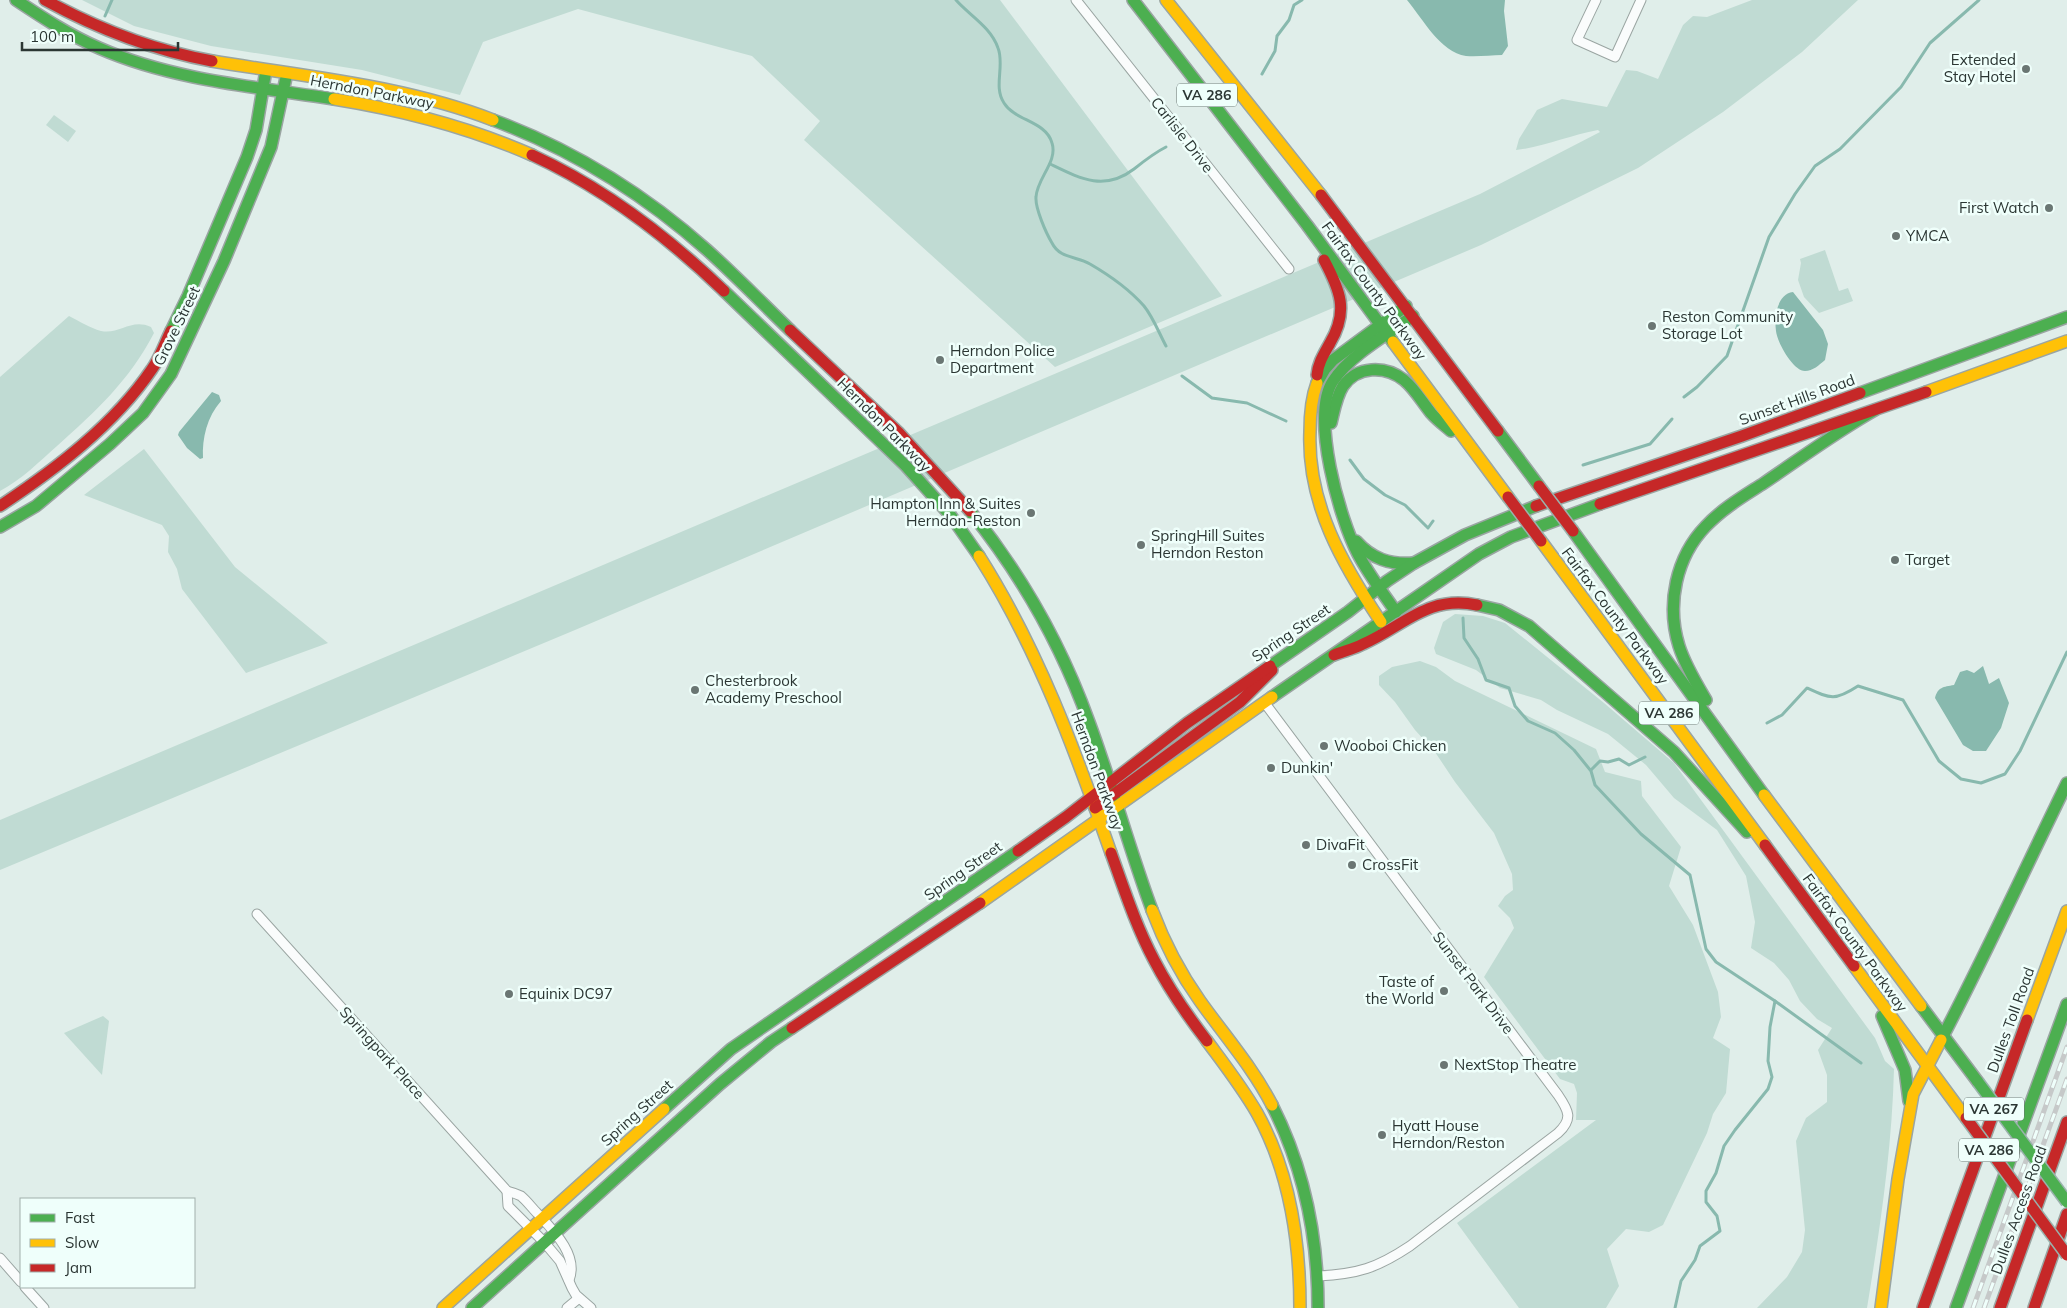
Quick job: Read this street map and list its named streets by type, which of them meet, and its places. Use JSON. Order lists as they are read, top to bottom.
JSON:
{
  "streets": {
    "main road": [
      "Herndon Parkway",
      "VA 286",
      "Fairfax County Parkway",
      "Grove Street",
      "Sunset Hills Road",
      "Spring Street",
      "Dulles Toll Road",
      "VA 267",
      "Dulles Access Road"
    ],
    "street": ["Carlisle Drive", "Sunset Park Drive", "Springpark Place"]
  },
  "crossings": [
    ["Herndon Parkway", "Grove Street"],
    ["Herndon Parkway", "Spring Street"],
    ["Herndon Parkway", "Sunset Park Drive"],
    ["Sunset Hills Road", "Spring Street"],
    ["Spring Street", "Springpark Place"]
  ],
  "places": [
    "Extended Stay Hotel",
    "First Watch",
    "YMCA",
    "Reston Community Storage Lot",
    "Herndon Police Department",
    "Hampton Inn & Suites Herndon-Reston",
    "SpringHill Suites Herndon Reston",
    "Target",
    "Chesterbrook Academy Preschool",
    "Wooboi Chicken",
    "Dunkin'",
    "DivaFit",
    "CrossFit",
    "Taste of the World",
    "Equinix DC97",
    "NextStop Theatre",
    "Hyatt House Herndon/Reston"
  ],
  "legend": ["Fast", "Slow", "Jam"],
  "scale_bar": "100 m"
}
